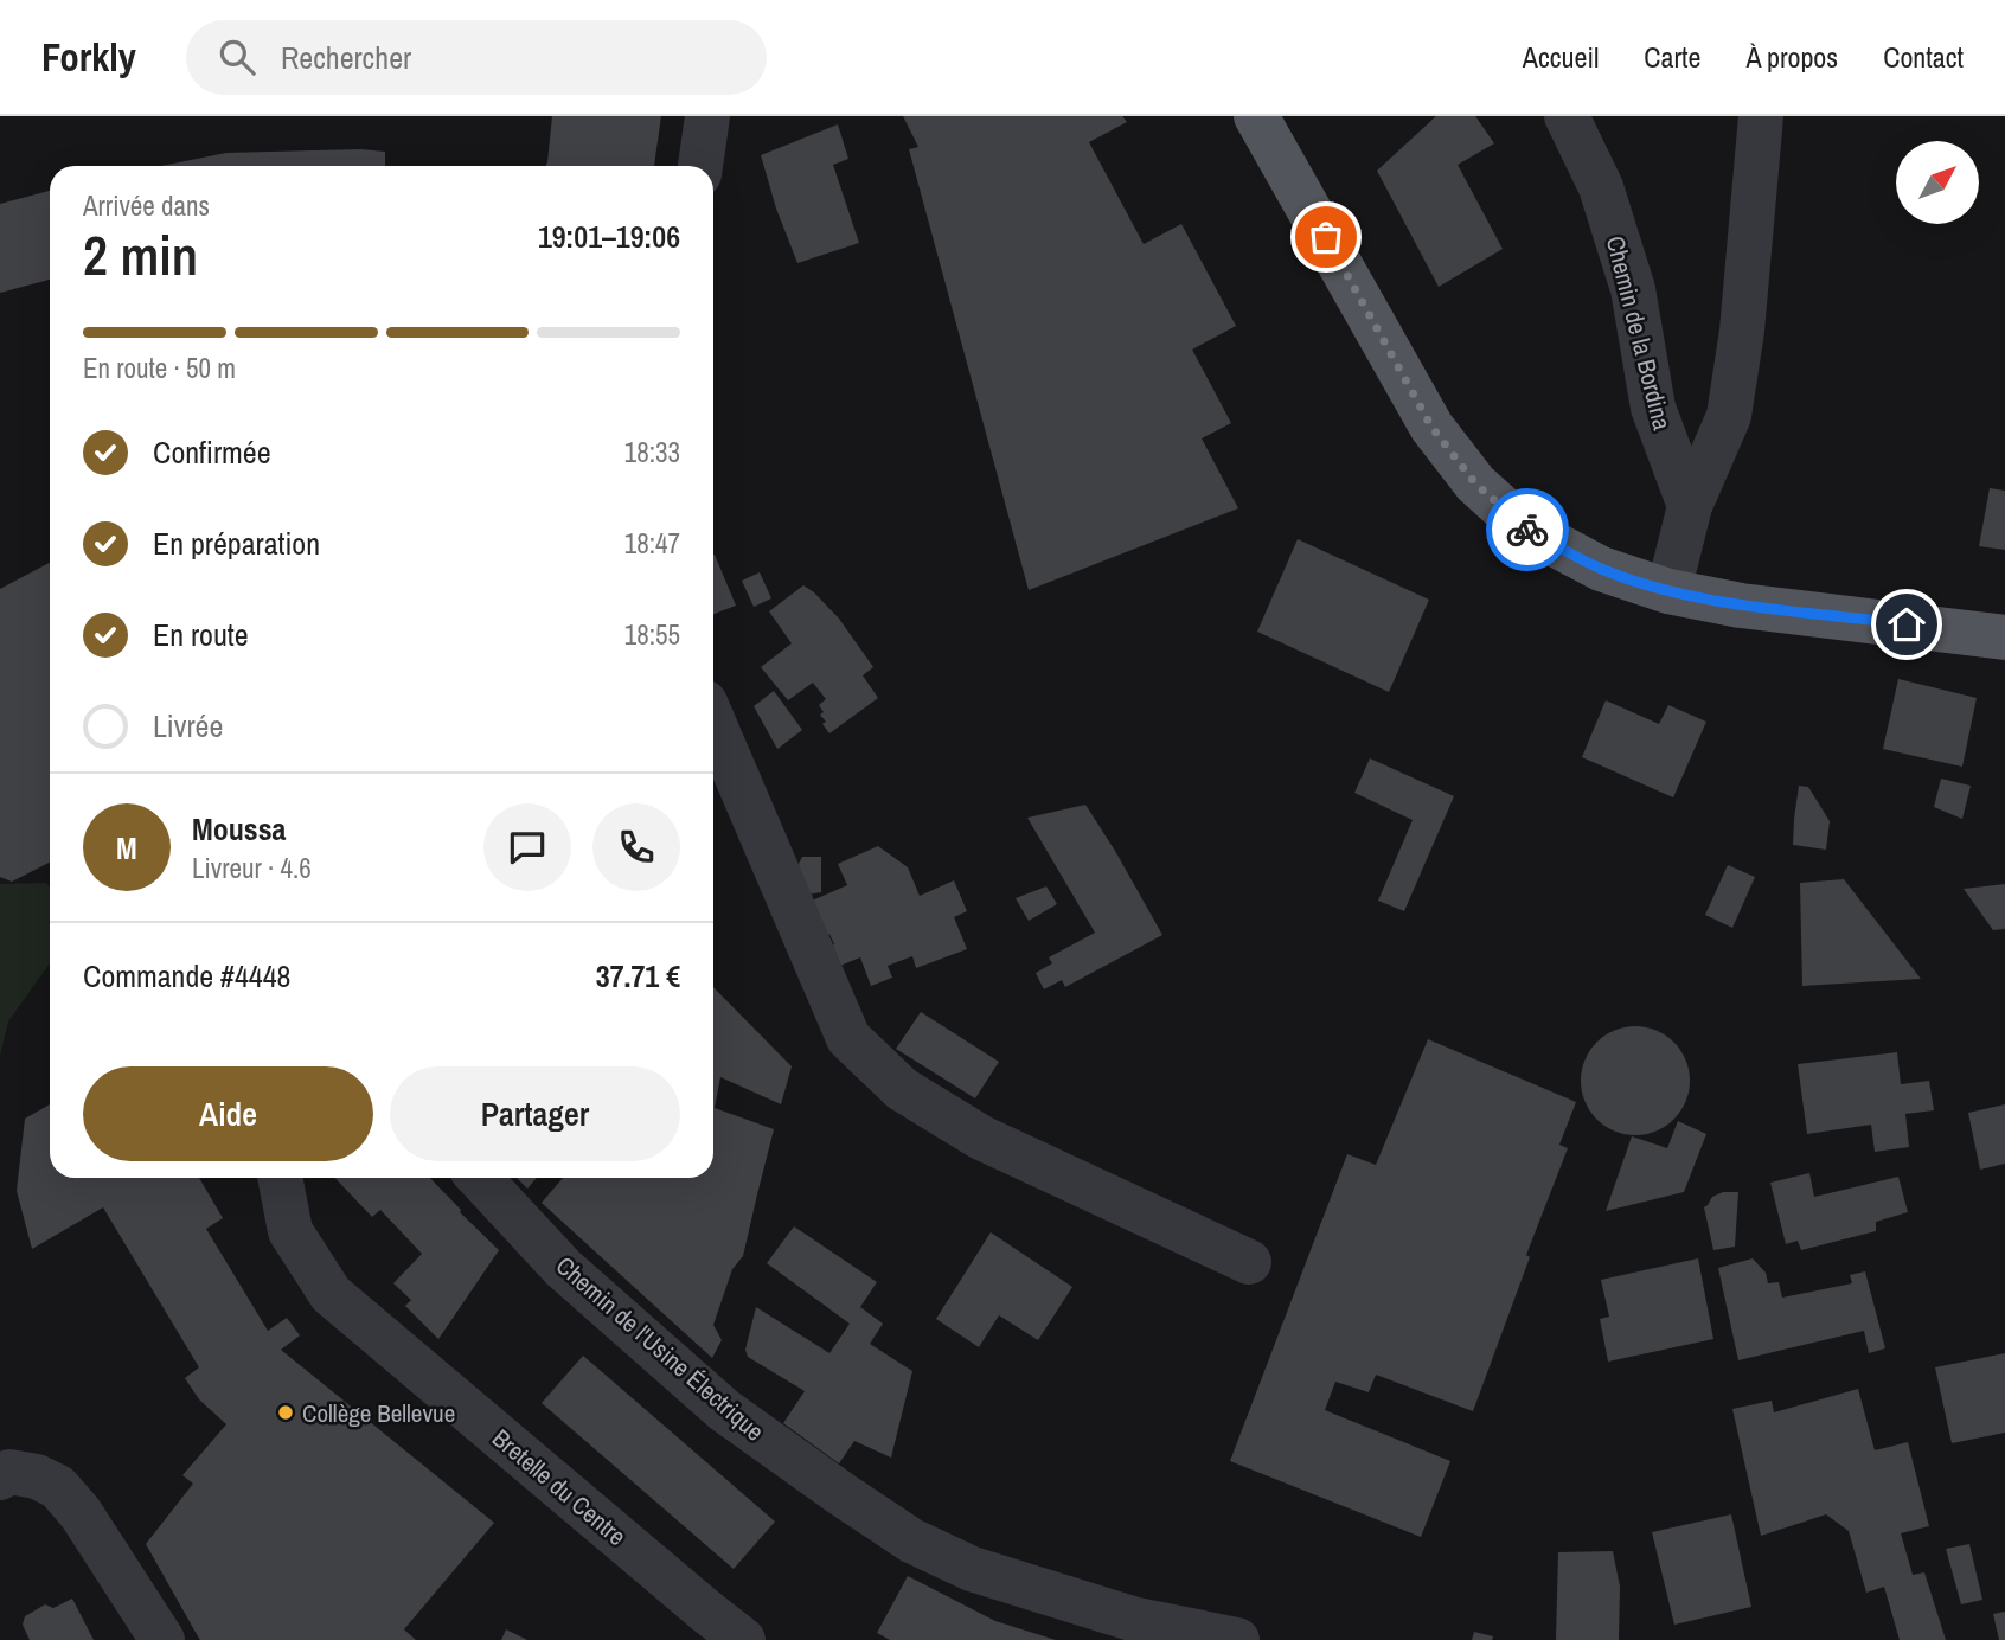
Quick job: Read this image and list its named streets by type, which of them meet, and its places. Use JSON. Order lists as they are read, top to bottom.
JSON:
{
  "streets": {
    "street": ["Chemin de la Bordina", "Chemin de l'Usine Électrique", "Bretelle du Centre"]
  },
  "places": ["Collège Bellevue"],
  "north": "top right",
  "page": {
    "header": "Forkly",
    "search": "Rechercher",
    "nav": [
      "Accueil",
      "Carte",
      "À propos",
      "Contact"
    ],
    "heading": ["2 min", "Arrivée dans", "19:01–19:06"],
    "panel": [
      "Moussa",
      "Livreur · 4.6",
      "Commande #4448",
      "37.71 €"
    ],
    "bar": "En route · 50 m",
    "list": [
      ["Confirmée", "18:33"],
      ["En préparation", "18:47"],
      ["En route", "18:55"],
      "Livrée"
    ],
    "round": "M",
    "buttons": ["Aide", "Partager"]
  }
}
